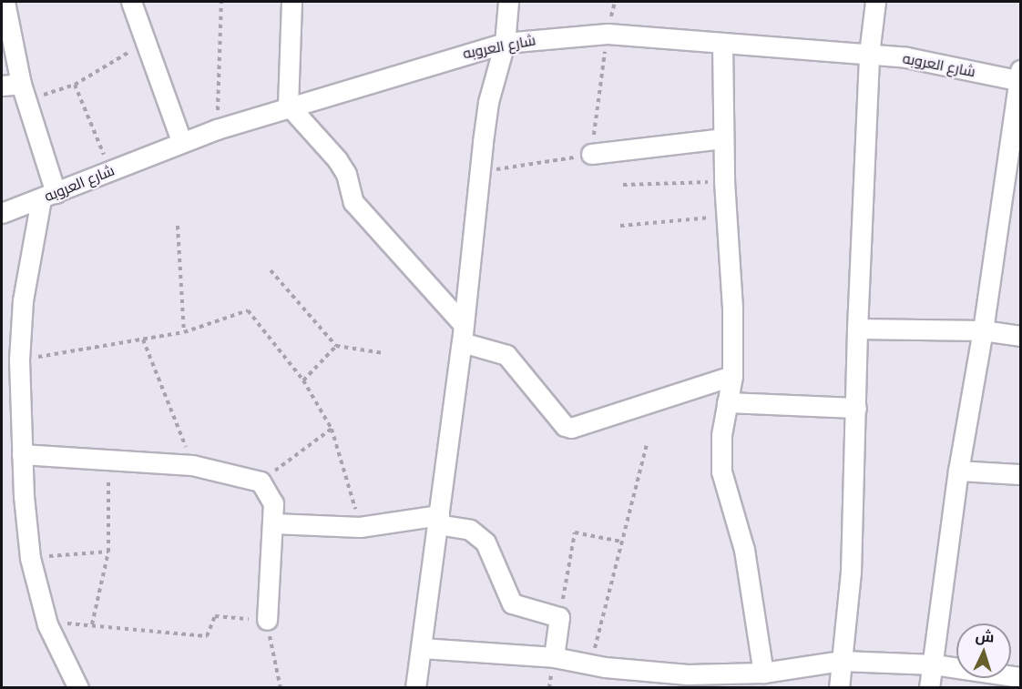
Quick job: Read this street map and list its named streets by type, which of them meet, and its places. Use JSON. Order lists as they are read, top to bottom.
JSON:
{
  "streets": {
    "street": ["شارع العروبه"]
  },
  "north": "top"
}
